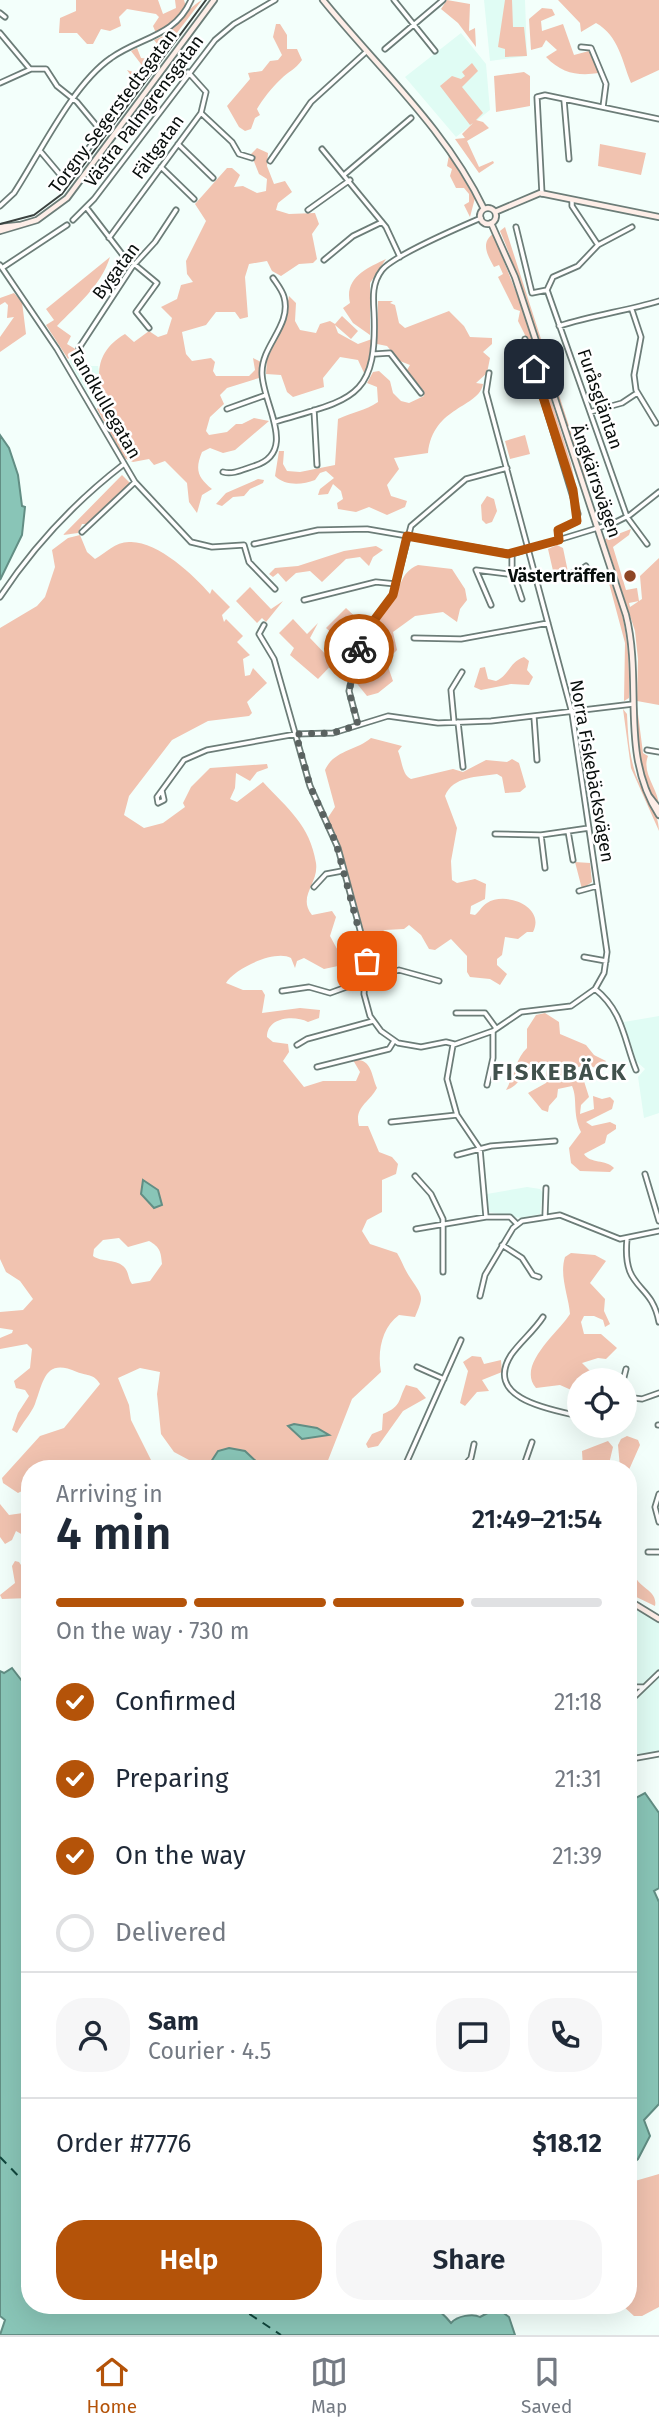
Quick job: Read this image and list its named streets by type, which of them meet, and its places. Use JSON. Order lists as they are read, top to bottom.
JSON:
{
  "streets": {
    "street": [
      "Torgny Segerstedtsgatan",
      "Västra Palmgrensgatan",
      "Fältgatan",
      "Bygatan",
      "Furåsgläntan",
      "Tandkullegatan",
      "Ängkärrsvägen",
      "Norra Fiskebäcksvägen"
    ]
  },
  "crossings": [
    ["Västra Palmgrensgatan", "Fältgatan"]
  ],
  "districts": ["FISKEBÄCK"],
  "places": ["Västerträffen"],
  "page": {
    "heading": ["4 min", "Arriving in", "21:49–21:54"],
    "panel": [
      "Sam",
      "Courier · 4.5",
      "Order #7776",
      "$18.12"
    ],
    "bar": "On the way · 730 m",
    "list": [
      ["Confirmed", "21:18"],
      ["Preparing", "21:31"],
      ["On the way", "21:39"],
      "Delivered"
    ],
    "buttons": ["Help", "Share"],
    "tabs": ["Home", "Map", "Saved"]
  }
}
